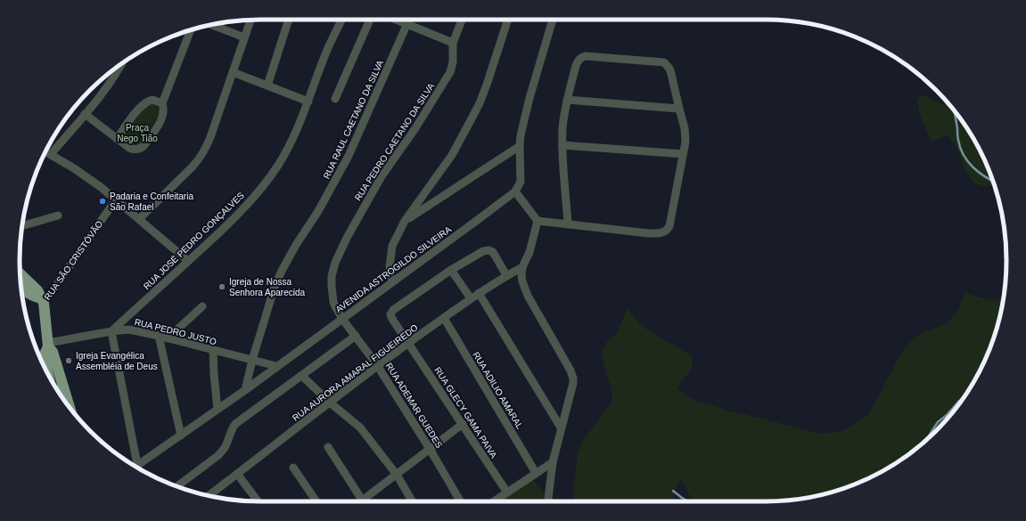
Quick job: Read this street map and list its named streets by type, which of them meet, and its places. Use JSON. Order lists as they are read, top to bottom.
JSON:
{
  "streets": {
    "main road": ["RUA SÃO CRISTÓVÃO"],
    "street": [
      "RUA RAUL CAETANO DA SILVA",
      "RUA PEDRO CAETANO DA SILVA",
      "RUA JOSÉ PEDRO GONÇALVES",
      "AVENIDA ASTROGILDO SILVEIRA",
      "RUA PEDRO JUSTO",
      "RUA AURORA AMARAL FIGUEIREDO",
      "RUA ADILIO AMARAL",
      "RUA ADEMAR GUEDES",
      "RUA GLECY GAMA PAIVA"
    ]
  },
  "crossings": [
    ["RUA RAUL CAETANO DA SILVA", "AVENIDA ASTROGILDO SILVEIRA"],
    ["RUA RAUL CAETANO DA SILVA", "RUA PEDRO JUSTO"],
    ["RUA PEDRO CAETANO DA SILVA", "AVENIDA ASTROGILDO SILVEIRA"],
    ["RUA PEDRO CAETANO DA SILVA", "RUA ADEMAR GUEDES"],
    ["RUA JOSÉ PEDRO GONÇALVES", "RUA PEDRO JUSTO"],
    ["RUA SÃO CRISTÓVÃO", "RUA PEDRO JUSTO"],
    ["AVENIDA ASTROGILDO SILVEIRA", "RUA PEDRO JUSTO"],
    ["AVENIDA ASTROGILDO SILVEIRA", "RUA ADEMAR GUEDES"],
    ["RUA AURORA AMARAL FIGUEIREDO", "RUA ADILIO AMARAL"],
    ["RUA AURORA AMARAL FIGUEIREDO", "RUA ADEMAR GUEDES"],
    ["RUA AURORA AMARAL FIGUEIREDO", "RUA GLECY GAMA PAIVA"]
  ],
  "parks": ["Praça Nego Tião"],
  "places": ["Padaria e Confeitaria São Rafael", "Igreja de Nossa Senhora Aparecida", "Igreja Evangélica Assembléia de Deus"]
}
